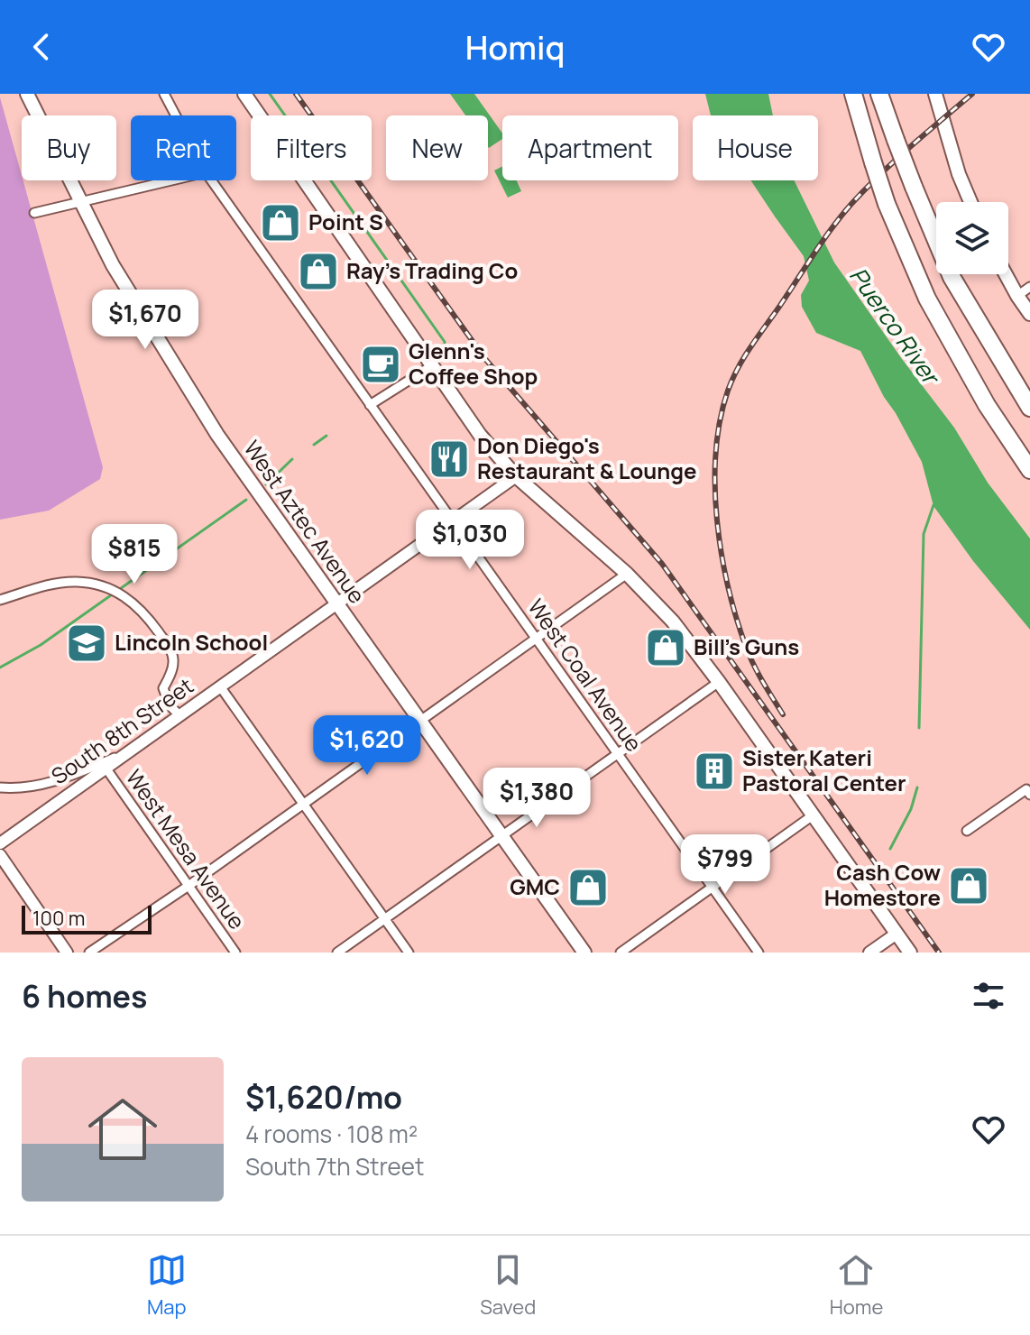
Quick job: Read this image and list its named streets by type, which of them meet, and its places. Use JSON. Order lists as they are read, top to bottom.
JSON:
{
  "streets": {
    "main road": ["West Aztec Avenue"],
    "street": ["West Coal Avenue", "South 8th Street", "West Mesa Avenue"]
  },
  "crossings": [
    ["West Aztec Avenue", "South 8th Street"],
    ["West Coal Avenue", "South 8th Street"],
    ["South 8th Street", "West Mesa Avenue"]
  ],
  "water": ["Puerco River"],
  "places": {
    "shop": [
      "Point S",
      "Ray's Trading Co",
      "Bill's Guns",
      "Cash Cow Homestore",
      "GMC"
    ],
    "cafe": ["Glenn's Coffee Shop"],
    "restaurant": ["Don Diego's Restaurant & Lounge"],
    "school or university": ["Lincoln School"],
    "building": ["Sister Kateri Pastoral Center"]
  },
  "scale_bar": "100 m",
  "page": {
    "header": "Homiq",
    "chip": [
      "Buy",
      "Rent",
      "Filters",
      "New",
      "Apartment",
      "House"
    ],
    "price": [
      "$1,670",
      "$1,030",
      "$815",
      "$1,620",
      "$1,380",
      "$799"
    ],
    "scale": "100 m",
    "heading": "6 homes",
    "list": [
      {
        "name": "$1,620/mo",
        "note": "4 rooms · 108 m² · South 7th Street"
      }
    ],
    "tabs": ["Map", "Saved", "Home"]
  }
}
